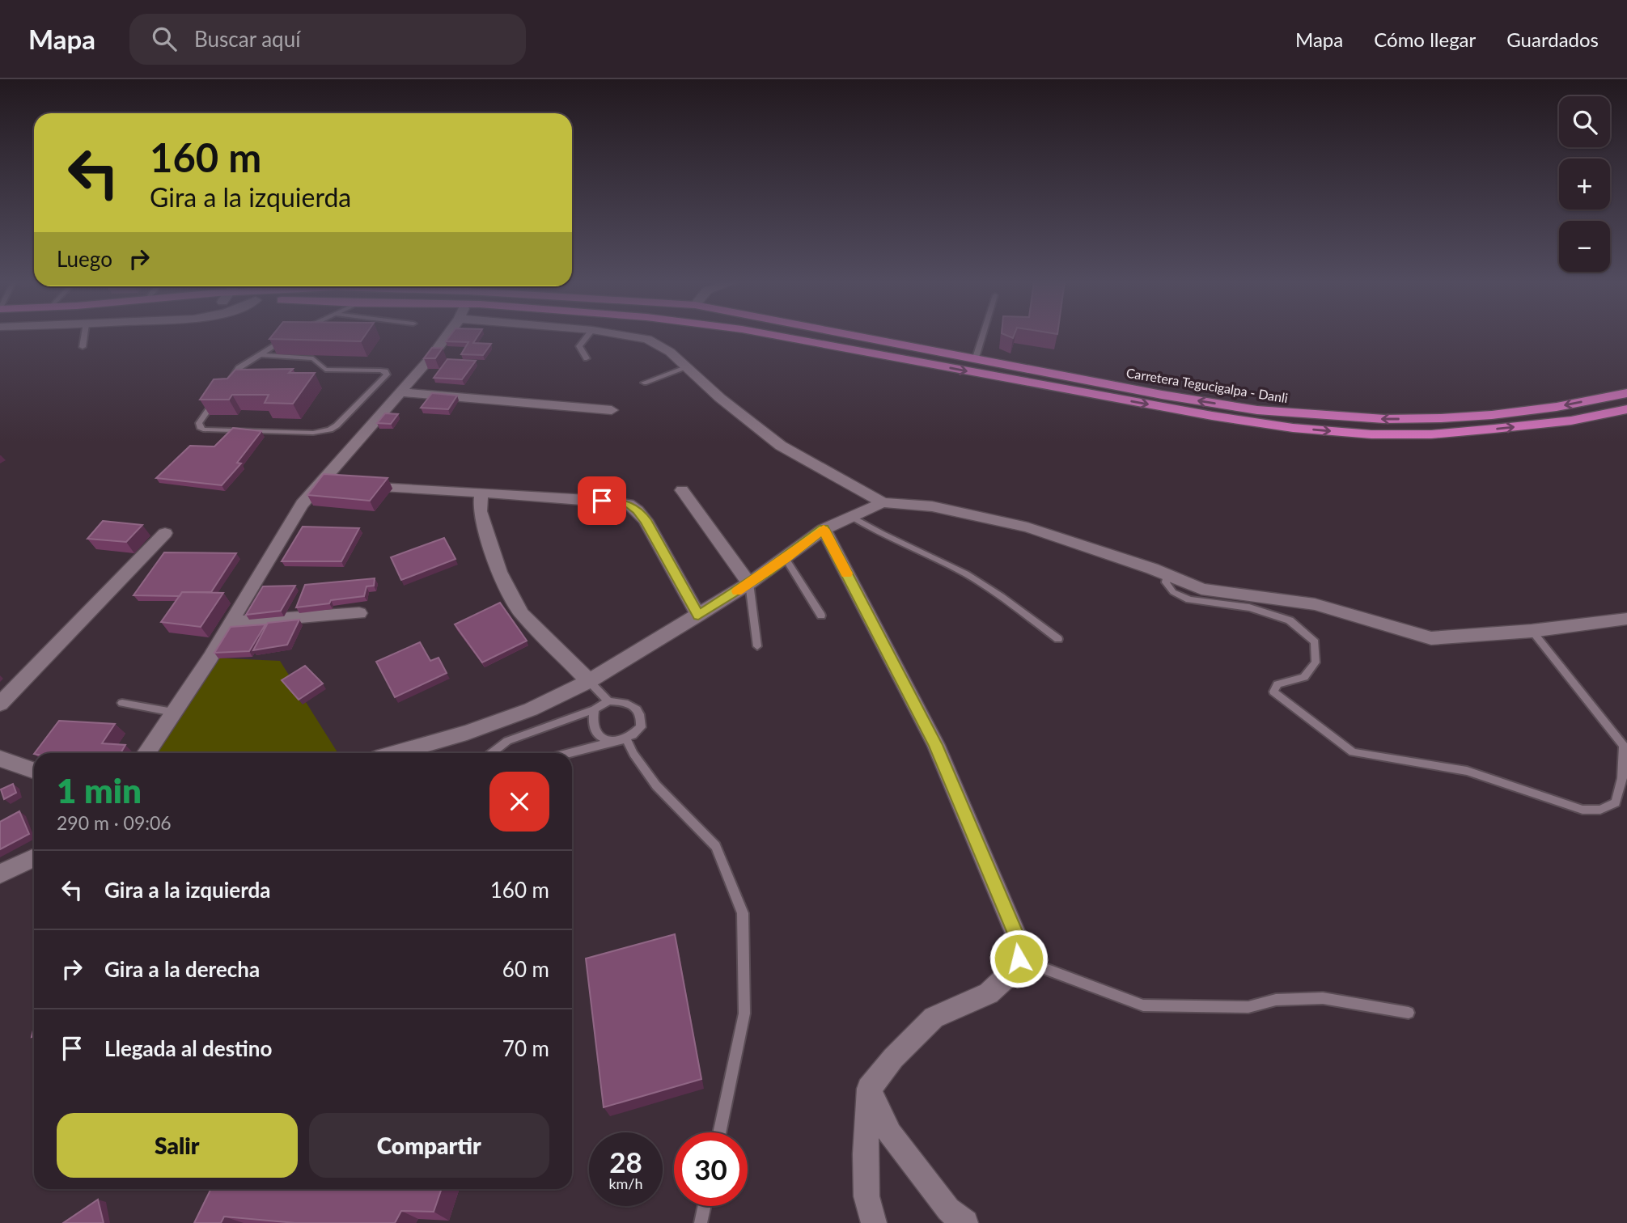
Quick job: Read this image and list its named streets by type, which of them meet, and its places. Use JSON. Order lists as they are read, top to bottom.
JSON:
{
  "streets": {
    "highway": ["Carretera Tegucigalpa - Danli"]
  },
  "page": {
    "header": "Mapa",
    "search": "Buscar aquí",
    "nav": ["Mapa", "Cómo llegar", "Guardados"],
    "map_buttons": ["+", "−"],
    "turn": ["160 m", "Gira a la izquierda"],
    "then": "Luego",
    "heading": ["1 min", "290 m · 09:06"],
    "list": [
      {
        "name": "Gira a la izquierda",
        "value": "160 m"
      },
      {
        "name": "Gira a la derecha",
        "value": "60 m"
      },
      {
        "name": "Llegada al destino",
        "value": "70 m"
      }
    ],
    "buttons": ["Salir", "Compartir"],
    "speed": "28 km/h",
    "limit": "30"
  }
}
